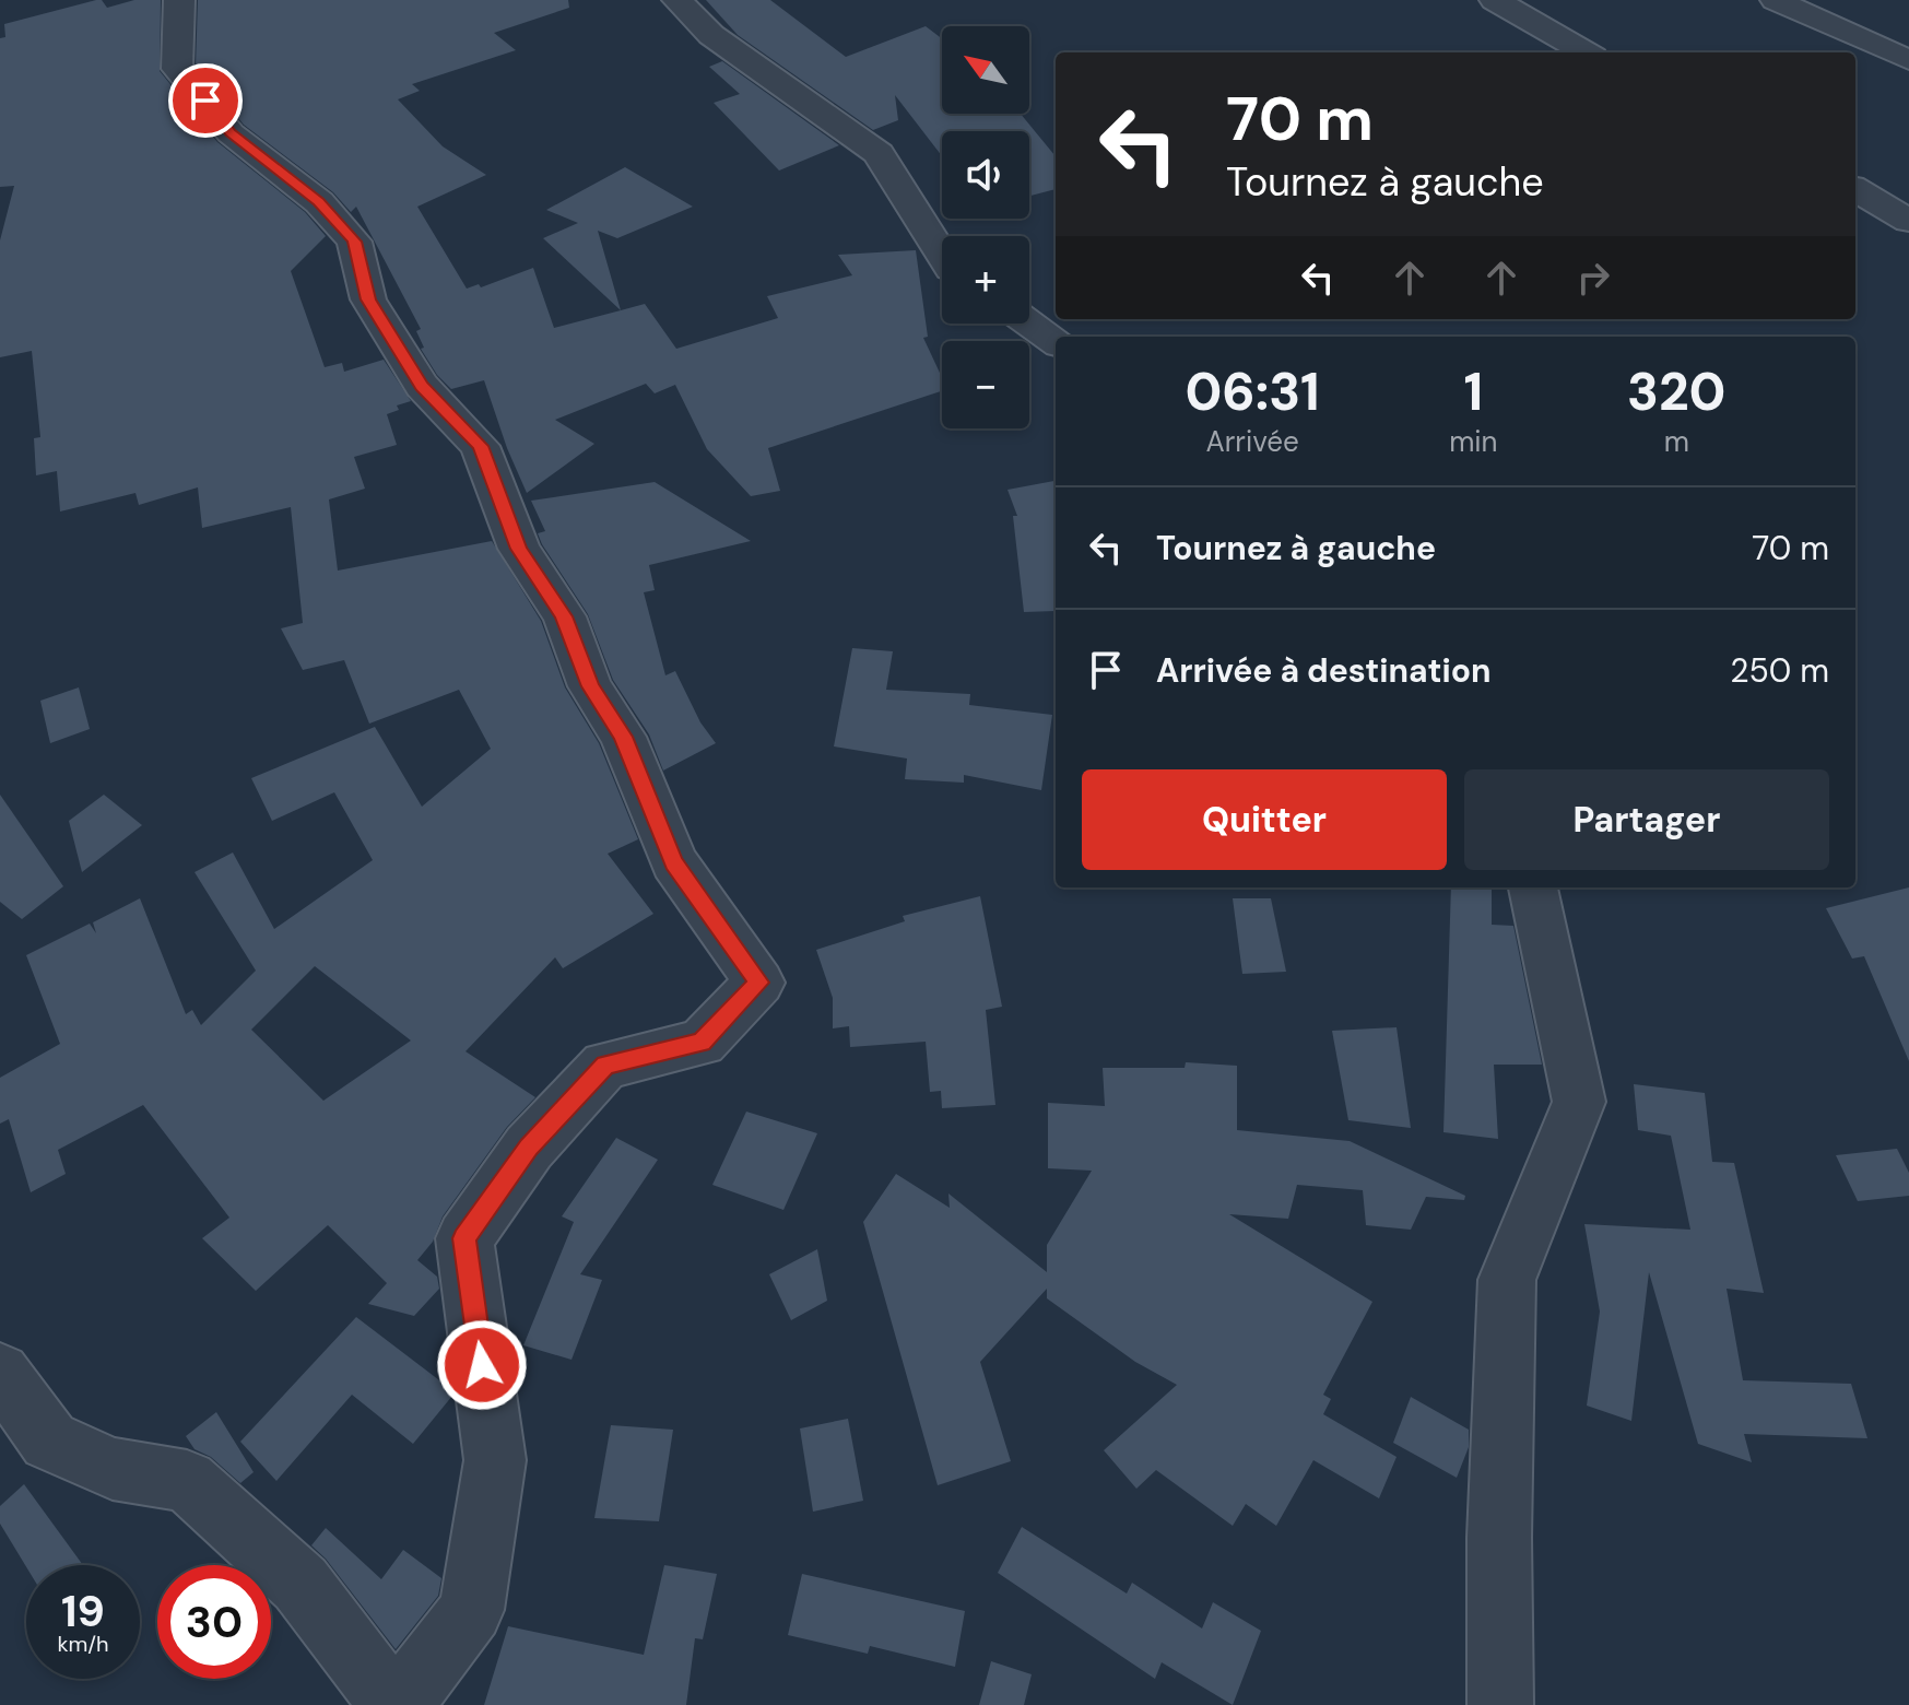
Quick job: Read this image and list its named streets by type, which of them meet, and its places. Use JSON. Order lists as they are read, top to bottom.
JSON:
{
  "north": "top left",
  "page": {
    "map_buttons": ["+", "−"],
    "turn": ["70 m", "Tournez à gauche"],
    "eta": [
      "06:31",
      "Arrivée",
      "1",
      "min",
      "320",
      "m"
    ],
    "list": [
      {
        "name": "Tournez à gauche",
        "value": "70 m"
      },
      {
        "name": "Arrivée à destination",
        "value": "250 m"
      }
    ],
    "buttons": ["Quitter", "Partager"],
    "speed": "19 km/h",
    "limit": "30"
  }
}
